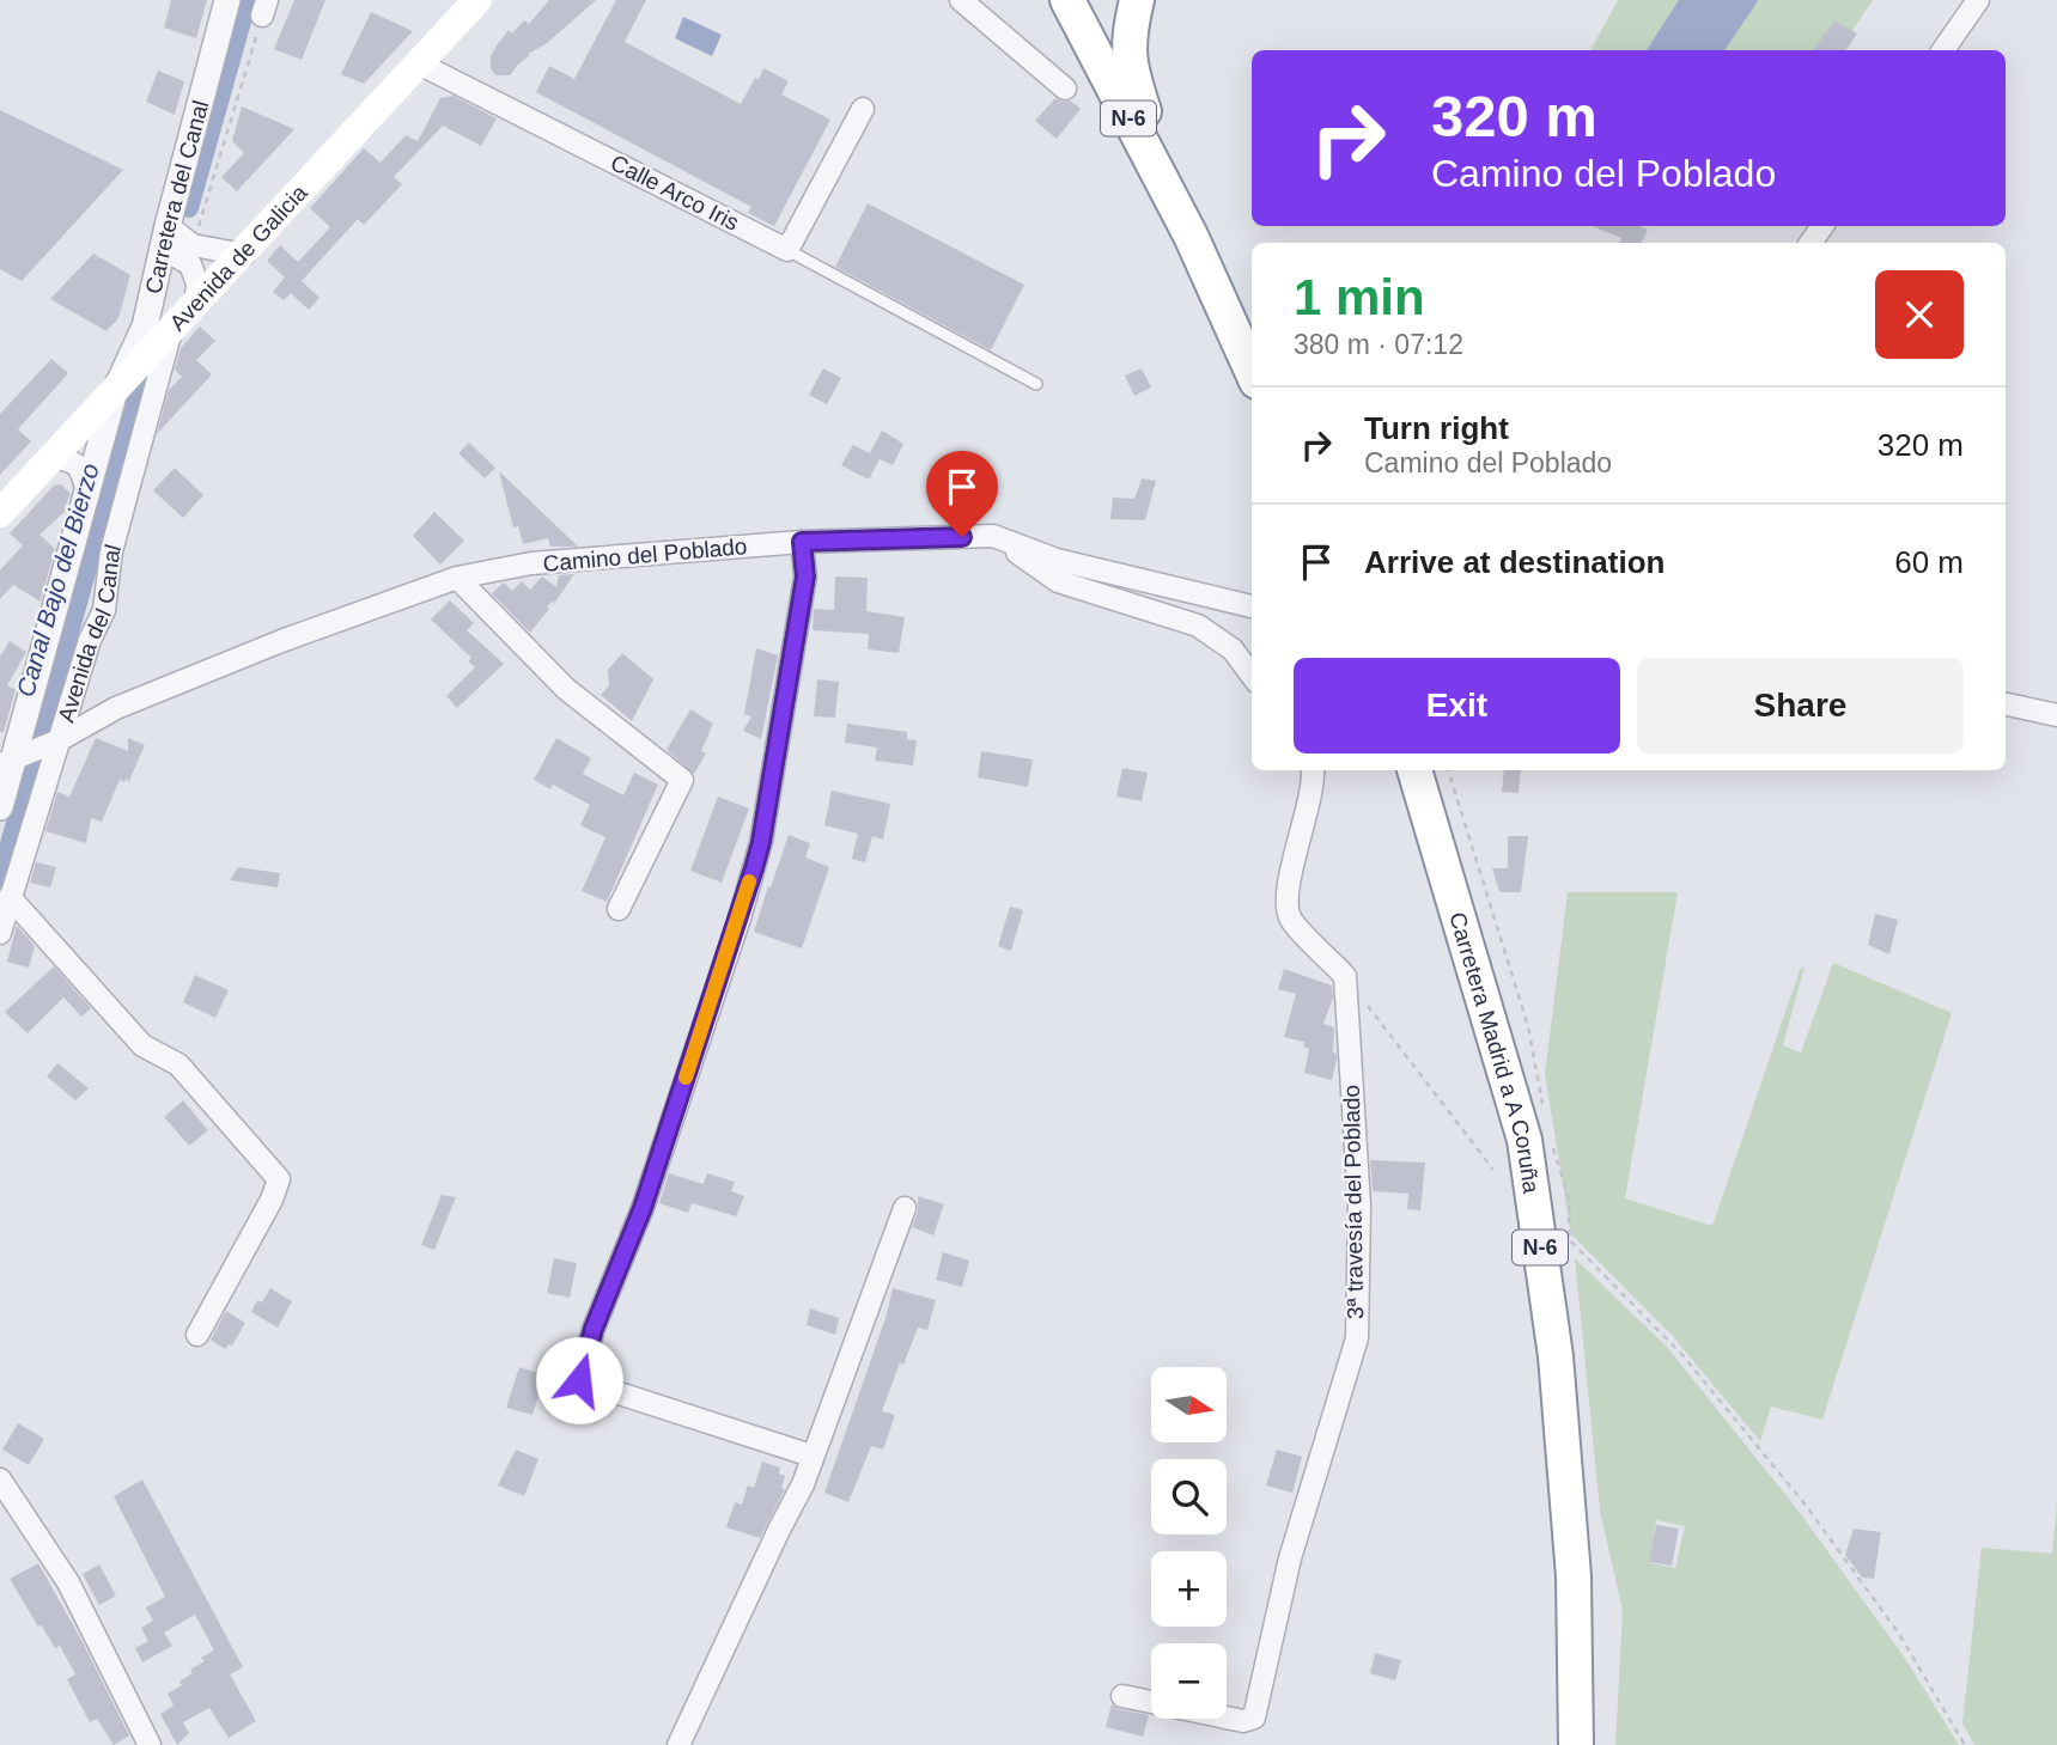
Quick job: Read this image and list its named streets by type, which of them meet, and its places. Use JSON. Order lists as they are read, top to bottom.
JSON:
{
  "streets": {
    "highway": ["N-6", "Carretera Madrid a A Coruña"],
    "main road": ["Avenida de Galicia"],
    "street": [
      "Calle Arco Iris",
      "Carretera del Canal",
      "Camino del Poblado",
      "Avenida del Canal",
      "3ª travesía del Poblado"
    ]
  },
  "crossings": [
    ["Calle Arco Iris", "Avenida de Galicia"],
    ["Carretera del Canal", "Avenida de Galicia"],
    ["Carretera del Canal", "Avenida del Canal"],
    ["Avenida de Galicia", "Avenida del Canal"],
    ["Camino del Poblado", "Avenida del Canal"]
  ],
  "water": ["Canal Bajo del Bierzo"],
  "north": "right",
  "page": {
    "turn": ["320 m", "Camino del Poblado"],
    "heading": ["1 min", "380 m · 07:12"],
    "list": [
      {
        "name": "Turn right",
        "note": "Camino del Poblado",
        "value": "320 m"
      },
      {
        "name": "Arrive at destination",
        "value": "60 m"
      }
    ],
    "buttons": ["Exit", "Share"],
    "map_buttons": ["+", "−"]
  }
}
